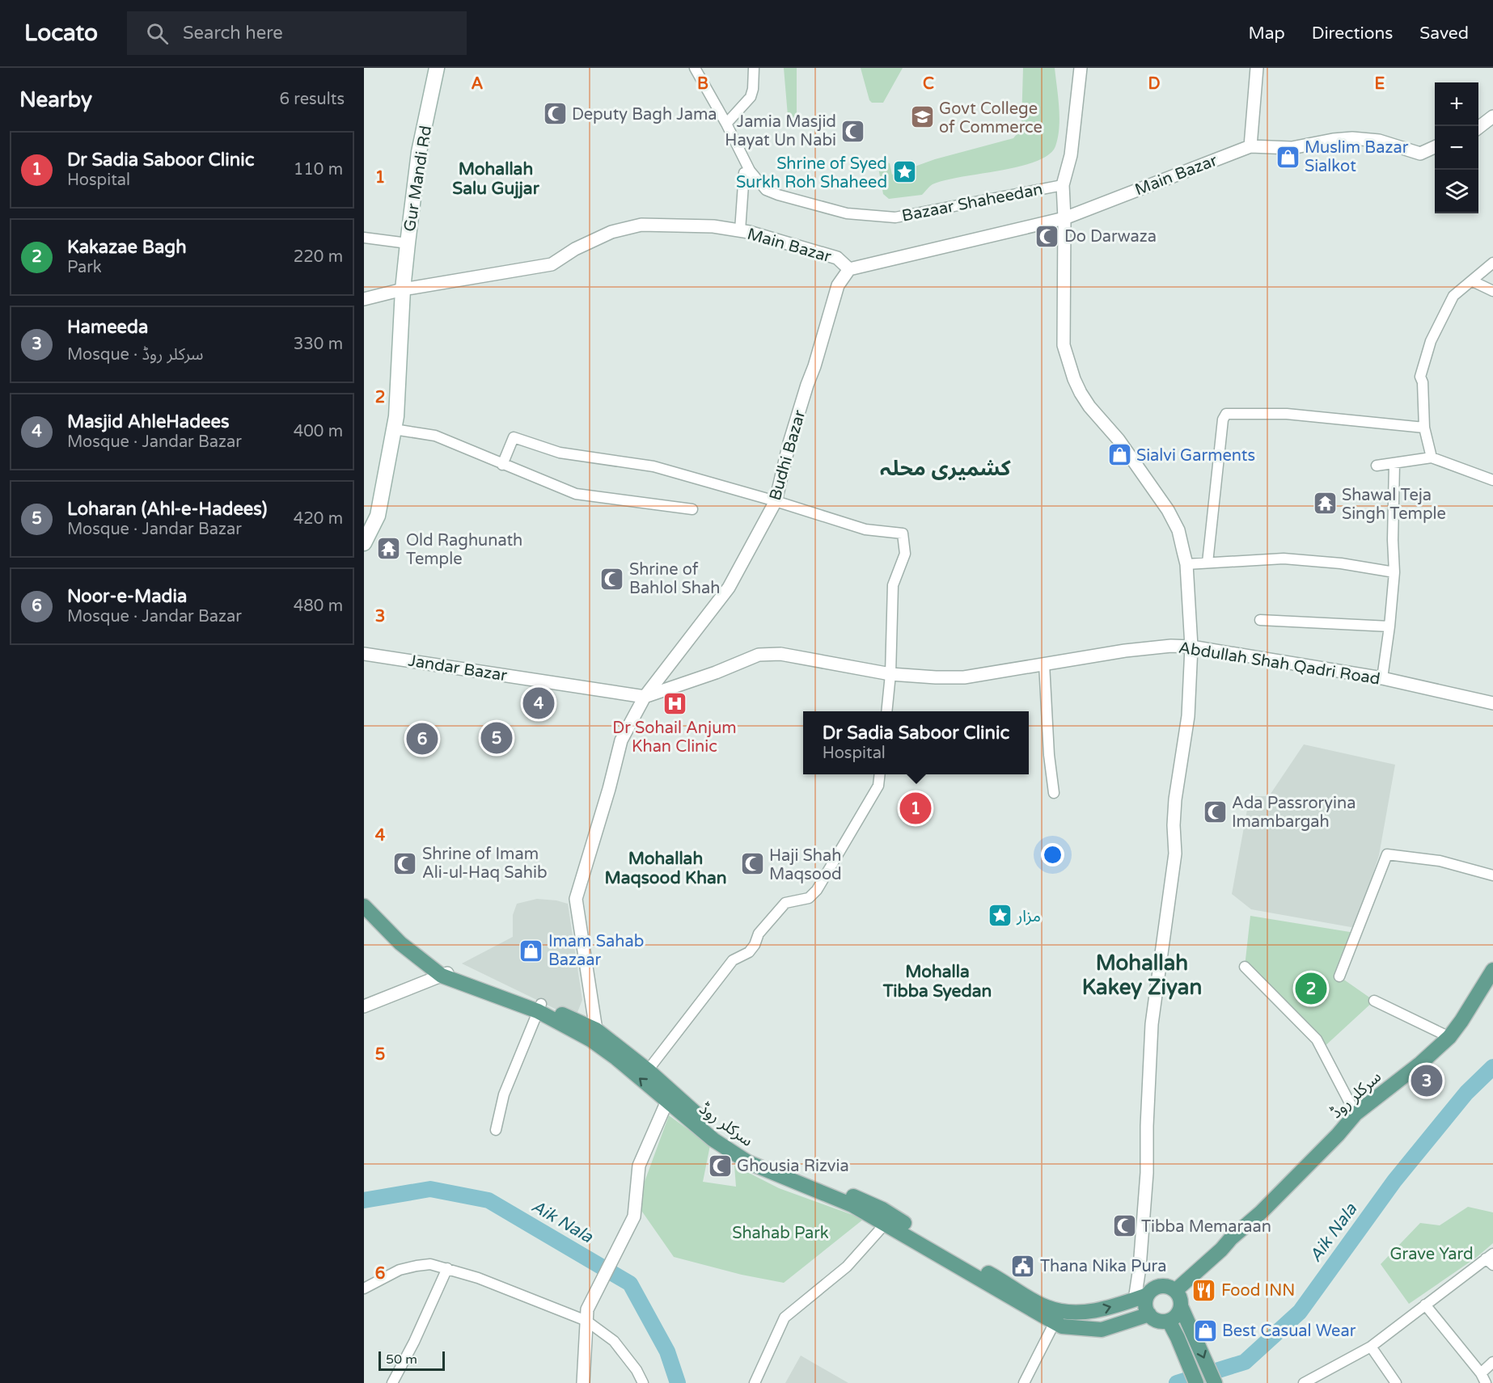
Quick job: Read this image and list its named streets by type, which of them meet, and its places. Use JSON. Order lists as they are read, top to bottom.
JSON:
{
  "streets": {
    "main road": ["Gur Mandi Rd", "سرکلر روڈ"],
    "street": [
      "Main Bazar",
      "Bazaar Shaheedan",
      "Budhi Bazar",
      "Abdullah Shah Qadri Road",
      "Jandar Bazar"
    ]
  },
  "crossings": [
    ["Main Bazar", "Gur Mandi Rd"],
    ["Main Bazar", "Budhi Bazar"],
    ["Budhi Bazar", "Jandar Bazar"],
    ["Budhi Bazar", "سرکلر روڈ"],
    ["Abdullah Shah Qadri Road", "Jandar Bazar"]
  ],
  "districts": [
    "Mohallah Salu Gujjar",
    "کشمیری محلہ",
    "Mohallah Maqsood Khan",
    "Mohallah Kakey Ziyan",
    "Mohalla Tibba Syedan"
  ],
  "water": ["Aik Nala"],
  "parks": ["Shahab Park", "Grave Yard"],
  "places": {
    "mosque": [
      "Deputy Bagh Jama",
      "Jamia Masjid Hayat Un Nabi",
      "Do Darwaza",
      "Shrine of Bahlol Shah",
      "Ada Passroryina Imambargah",
      "Shrine of Imam Ali-ul-Haq Sahib",
      "Haji Shah Maqsood",
      "Ghousia Rizvia",
      "Tibba Memaraan"
    ],
    "school or university": ["Govt College of Commerce"],
    "shop": [
      "Muslim Bazar Sialkot",
      "Sialvi Garments",
      "Imam Sahab Bazaar",
      "Best Casual Wear"
    ],
    "place": ["Shrine of Syed Surkh Roh Shaheed", "مزار"],
    "temple": ["Shawal Teja Singh Temple", "Old Raghunath Temple"],
    "hospital": ["Dr Sohail Anjum Khan Clinic"],
    "public building": ["Thana Nika Pura"],
    "restaurant": ["Food INN"]
  },
  "scale_bar": "50 m",
  "page": {
    "header": "Locato",
    "search": "Search here",
    "nav": ["Map", "Directions", "Saved"],
    "heading": ["Nearby", "6 results"],
    "map_buttons": ["+", "−"],
    "list": [
      {
        "mark": "1",
        "name": "Dr Sadia Saboor Clinic",
        "note": "Hospital",
        "value": "110 m"
      },
      {
        "mark": "2",
        "name": "Kakazae Bagh",
        "note": "Park",
        "value": "220 m"
      },
      {
        "mark": "3",
        "name": "Hameeda",
        "note": "Mosque · سرکلر روڈ",
        "value": "330 m"
      },
      {
        "mark": "4",
        "name": "Masjid AhleHadees",
        "note": "Mosque · Jandar Bazar",
        "value": "400 m"
      },
      {
        "mark": "5",
        "name": "Loharan (Ahl-e-Hadees)",
        "note": "Mosque · Jandar Bazar",
        "value": "420 m"
      },
      {
        "mark": "6",
        "name": "Noor-e-Madia",
        "note": "Mosque · Jandar Bazar",
        "value": "480 m"
      }
    ],
    "pins": [
      "4",
      "5",
      "6",
      "1",
      "2",
      "3"
    ],
    "popup": ["Dr Sadia Saboor Clinic", "Hospital"],
    "scale": "50 m"
  },
  "grid": {
    "columns": [
      "A",
      "B",
      "C",
      "D",
      "E"
    ],
    "rows": [
      "1",
      "2",
      "3",
      "4",
      "5",
      "6"
    ]
  }
}
